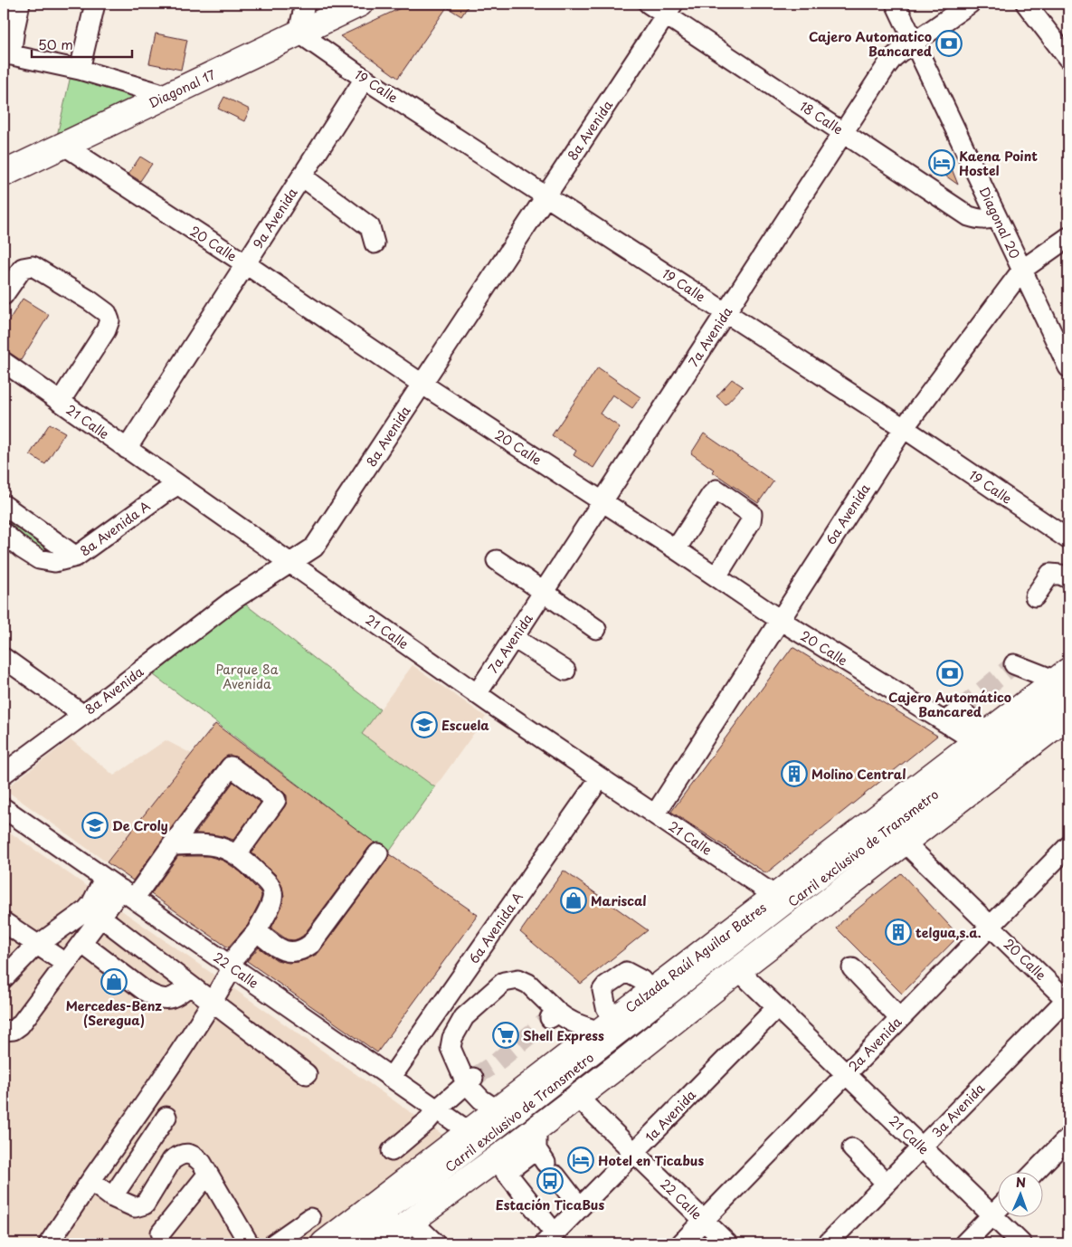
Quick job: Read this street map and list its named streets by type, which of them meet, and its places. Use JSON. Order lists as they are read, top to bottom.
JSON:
{
  "streets": {
    "main road": ["Diagonal 17", "Calzada Raúl Aguilar Batres"],
    "street": [
      "19 Calle",
      "18 Calle",
      "8a Avenida",
      "9a Avenida",
      "Diagonal 20",
      "20 Calle",
      "7a Avenida",
      "21 Calle",
      "6a Avenida",
      "8a Avenida A",
      "Carril exclusivo de Transmetro",
      "6a Avenida A",
      "22 Calle",
      "2a Avenida",
      "3a Avenida",
      "1a Avenida"
    ]
  },
  "crossings": [
    ["19 Calle", "Diagonal 17"],
    ["19 Calle", "8a Avenida"],
    ["19 Calle", "9a Avenida"],
    ["19 Calle", "7a Avenida"],
    ["19 Calle", "6a Avenida"],
    ["Diagonal 17", "20 Calle"],
    ["18 Calle", "8a Avenida"],
    ["18 Calle", "Diagonal 20"],
    ["18 Calle", "7a Avenida"],
    ["8a Avenida", "20 Calle"],
    ["8a Avenida", "21 Calle"],
    ["9a Avenida", "20 Calle"],
    ["9a Avenida", "21 Calle"],
    ["Diagonal 20", "7a Avenida"],
    ["Diagonal 20", "6a Avenida"],
    ["20 Calle", "7a Avenida"],
    ["20 Calle", "6a Avenida"],
    ["20 Calle", "Calzada Raúl Aguilar Batres"],
    ["20 Calle", "2a Avenida"],
    ["20 Calle", "3a Avenida"],
    ["7a Avenida", "21 Calle"],
    ["21 Calle", "6a Avenida"],
    ["21 Calle", "8a Avenida A"],
    ["21 Calle", "6a Avenida A"],
    ["21 Calle", "Calzada Raúl Aguilar Batres"],
    ["21 Calle", "2a Avenida"],
    ["21 Calle", "3a Avenida"],
    ["21 Calle", "1a Avenida"],
    ["Carril exclusivo de Transmetro", "Calzada Raúl Aguilar Batres"],
    ["6a Avenida A", "22 Calle"],
    ["Calzada Raúl Aguilar Batres", "22 Calle"],
    ["22 Calle", "2a Avenida"],
    ["22 Calle", "1a Avenida"]
  ],
  "parks": ["Parque 8a Avenida"],
  "places": {
    "bank": ["Cajero Automatico Bancared", "Cajero Automático Bancared"],
    "hotel": ["Kaena Point Hostel", "Hotel en Ticabus"],
    "school or university": ["Escuela", "De Croly"],
    "building": ["Molino Central", "telgua,s.a."],
    "shop": ["Mariscal", "Mercedes-Benz (Seregua)"],
    "supermarket": ["Shell Express"],
    "bus stop": ["Estación TicaBus"]
  },
  "scale_bar": "50 m",
  "north": "top"
}
